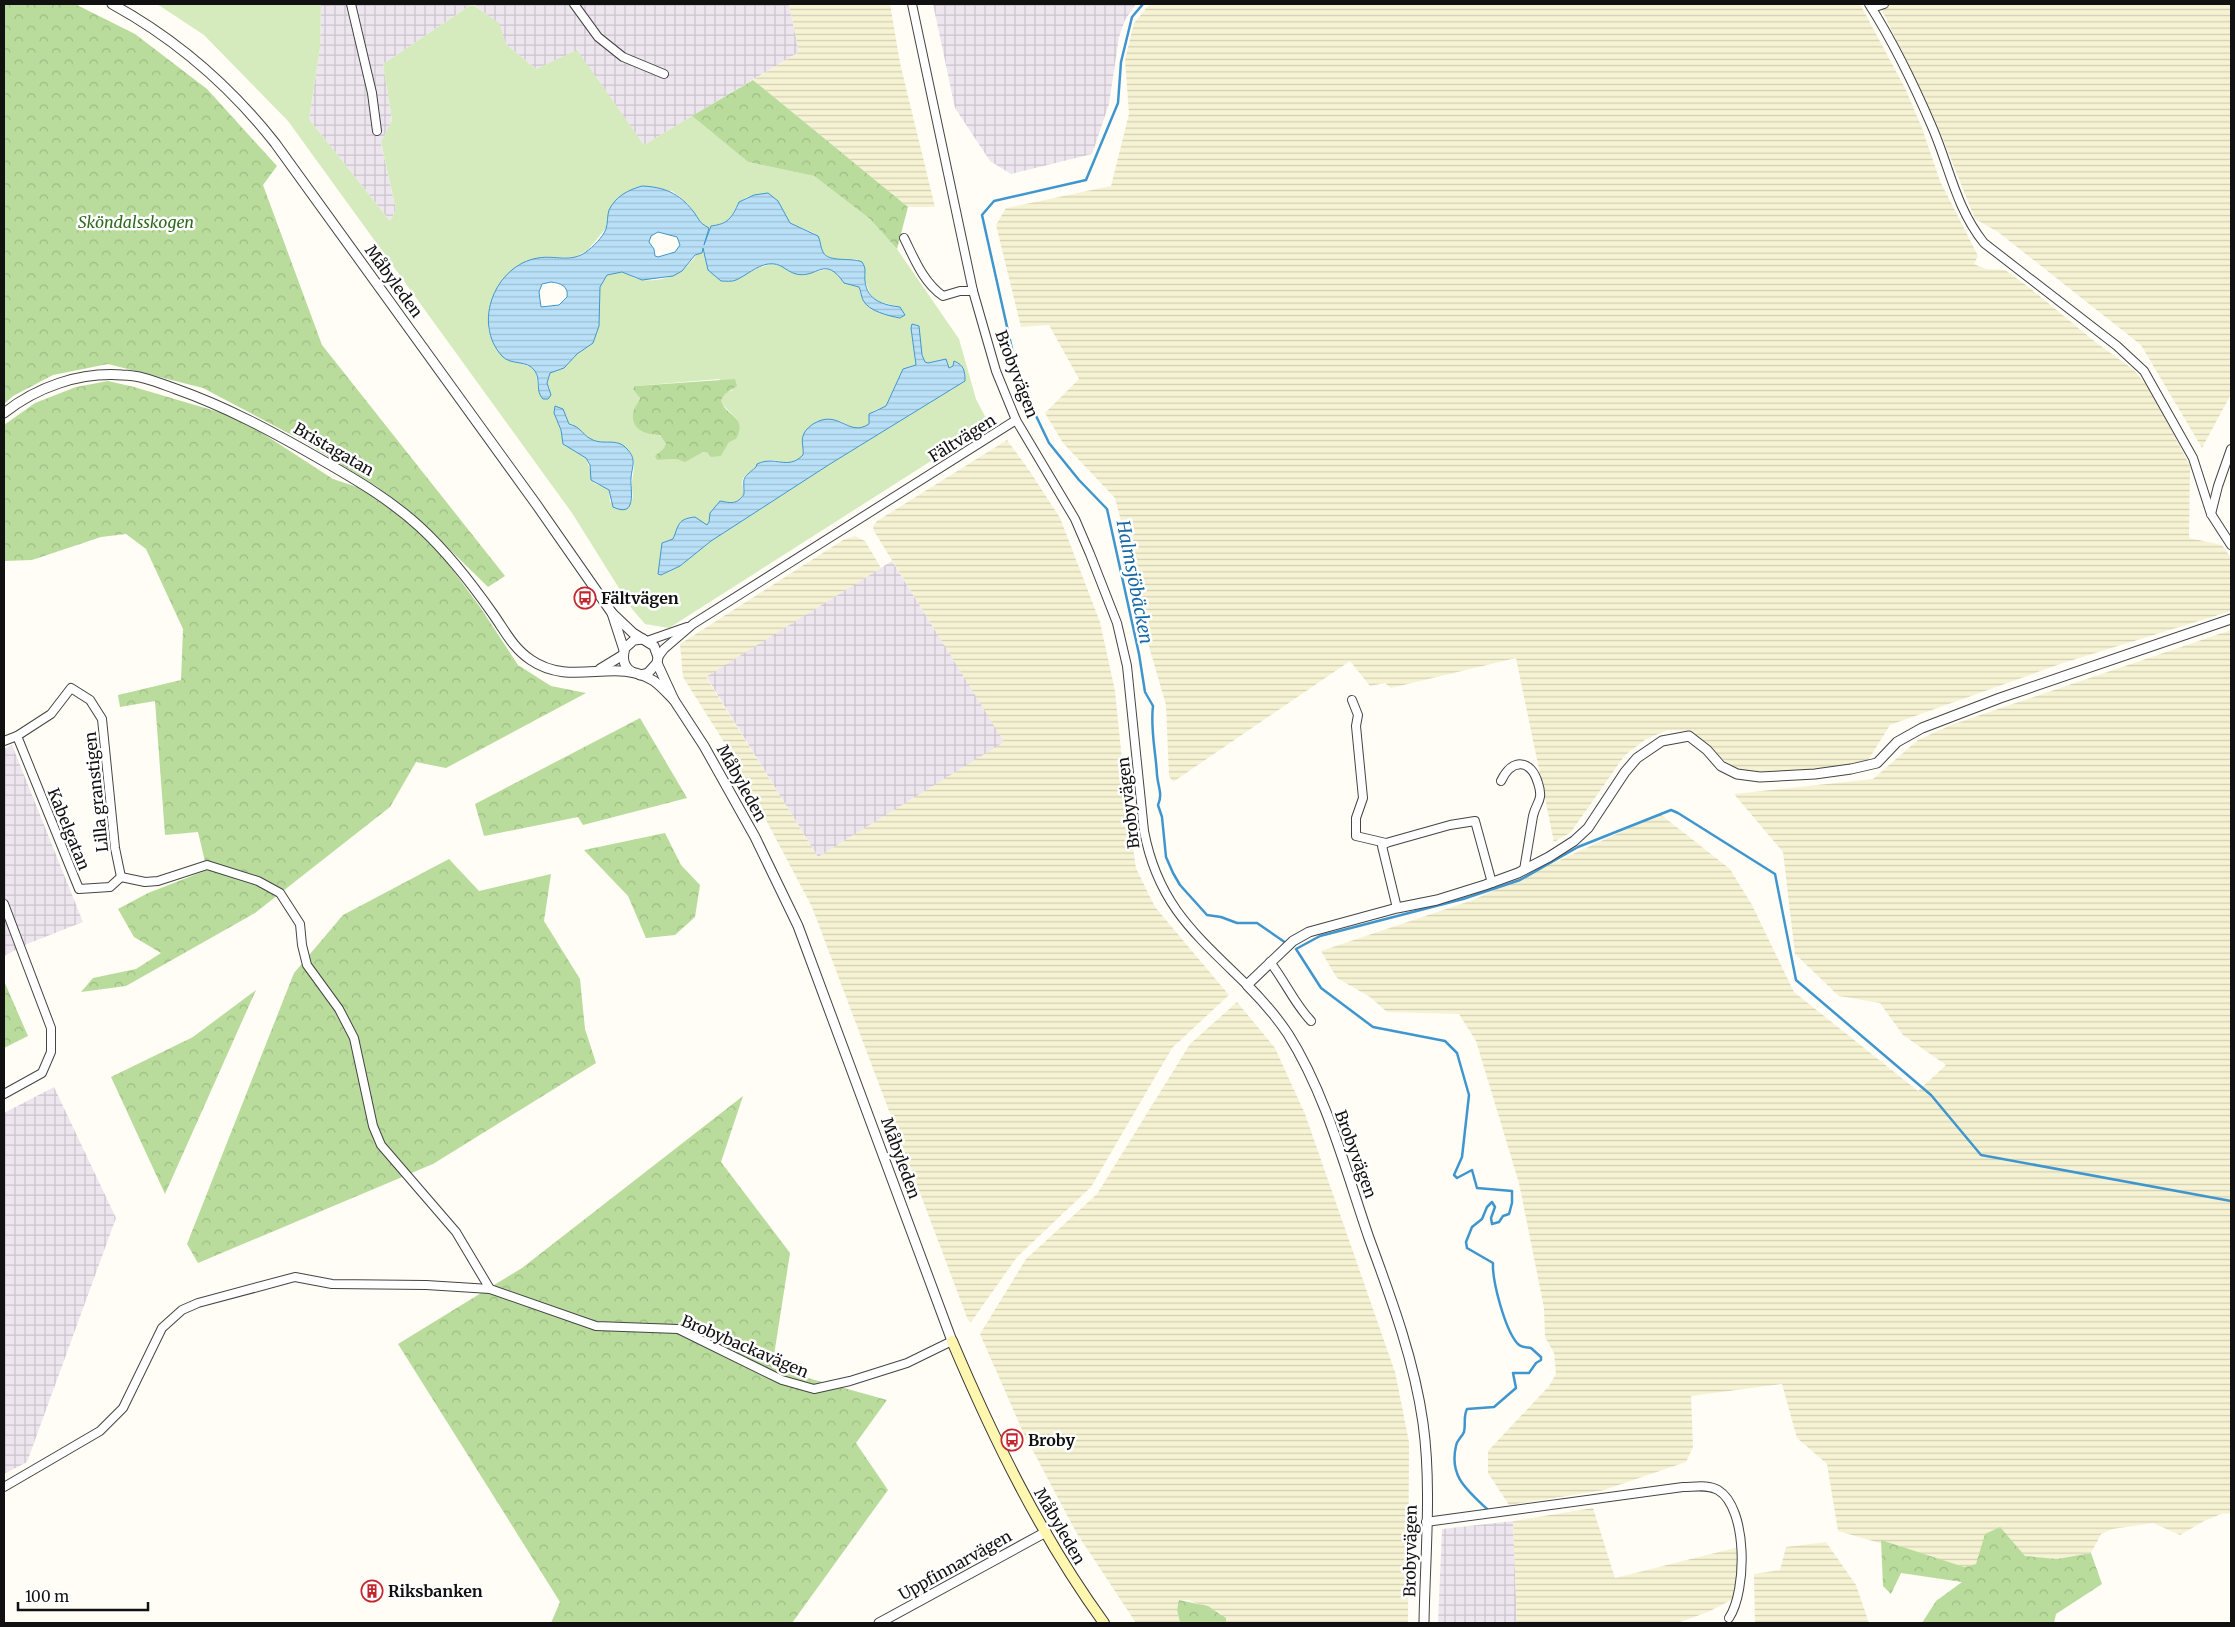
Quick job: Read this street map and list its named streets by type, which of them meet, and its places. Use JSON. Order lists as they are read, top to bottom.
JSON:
{
  "streets": {
    "main road": ["Måbyleden"],
    "street": [
      "Brobyvägen",
      "Fältvägen",
      "Bristagatan",
      "Lilla granstigen",
      "Kabelgatan",
      "Brobybackavägen",
      "Uppfinnarvägen"
    ]
  },
  "crossings": [
    ["Måbyleden", "Fältvägen"],
    ["Måbyleden", "Bristagatan"],
    ["Måbyleden", "Brobybackavägen"],
    ["Måbyleden", "Uppfinnarvägen"],
    ["Brobyvägen", "Fältvägen"],
    ["Fältvägen", "Bristagatan"],
    ["Lilla granstigen", "Kabelgatan"]
  ],
  "water": ["Halmsjöbäcken"],
  "parks": ["Sköndalsskogen"],
  "places": {
    "bus stop": ["Fältvägen", "Broby"],
    "building": ["Riksbanken"]
  },
  "scale_bar": "100 m"
}
